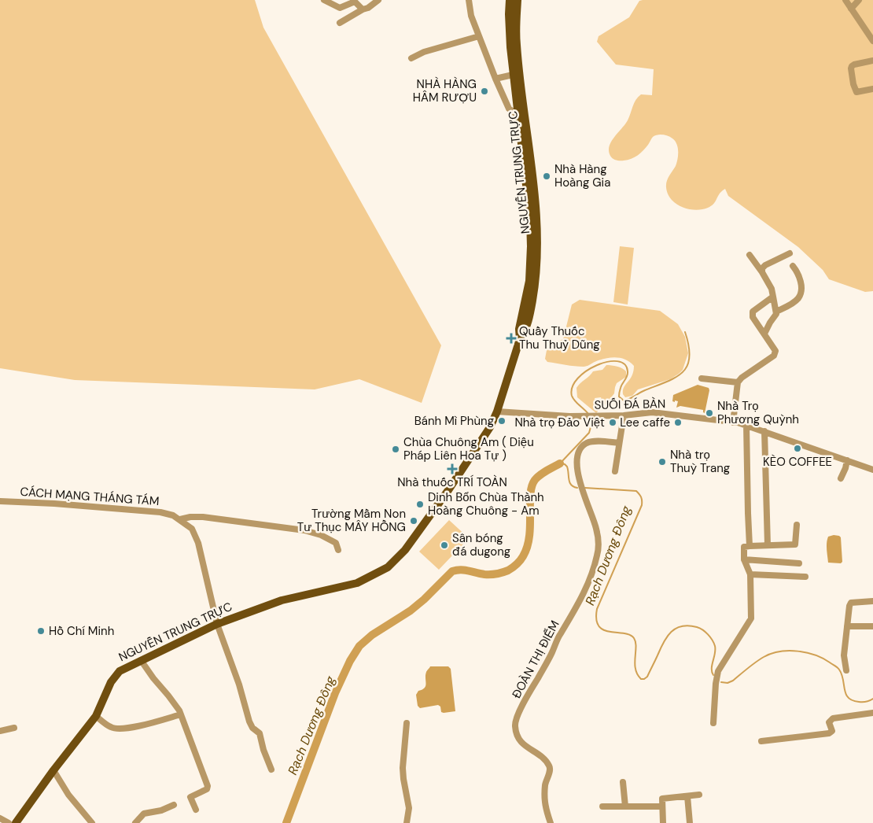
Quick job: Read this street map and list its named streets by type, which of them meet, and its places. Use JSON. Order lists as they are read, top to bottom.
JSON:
{
  "streets": {
    "main road": ["NGUYỄN TRUNG TRỰC"],
    "street": ["SUỐI ĐÁ BÀN", "CÁCH MẠNG THÁNG TÁM", "ĐOÀN THỊ ĐIỂM"]
  },
  "crossings": [
    ["NGUYỄN TRUNG TRỰC", "SUỐI ĐÁ BÀN"],
    ["NGUYỄN TRUNG TRỰC", "CÁCH MẠNG THÁNG TÁM"]
  ],
  "water": ["Rạch Dương Đông"],
  "places": {
    "other": [
      "NHÀ HÀNG HÂM RƯỢU",
      "Nhà Hàng Hoàng Gia",
      "Nhà Trọ Phương Quỳnh",
      "Bánh Mì Phùng",
      "Nhà trọ Đảo Việt",
      "Lee caffe",
      "KÈO COFFEE",
      "Chùa Chuông Am ( Diệu Pháp Liên Hoa Tự )",
      "Nhà trọ Thuỳ Trang",
      "Dinh Bổn Chùa Thành Hoàng Chuông - Am",
      "Trường Mầm Non Tư Thục MÂY HỒNG",
      "Sân bóng đá dugong",
      "Hồ Chí Minh"
    ],
    "health": ["Quầy Thuốc Thu Thuỷ Dũng", "Nhà thuốc TRÍ TOÀN"]
  }
}
